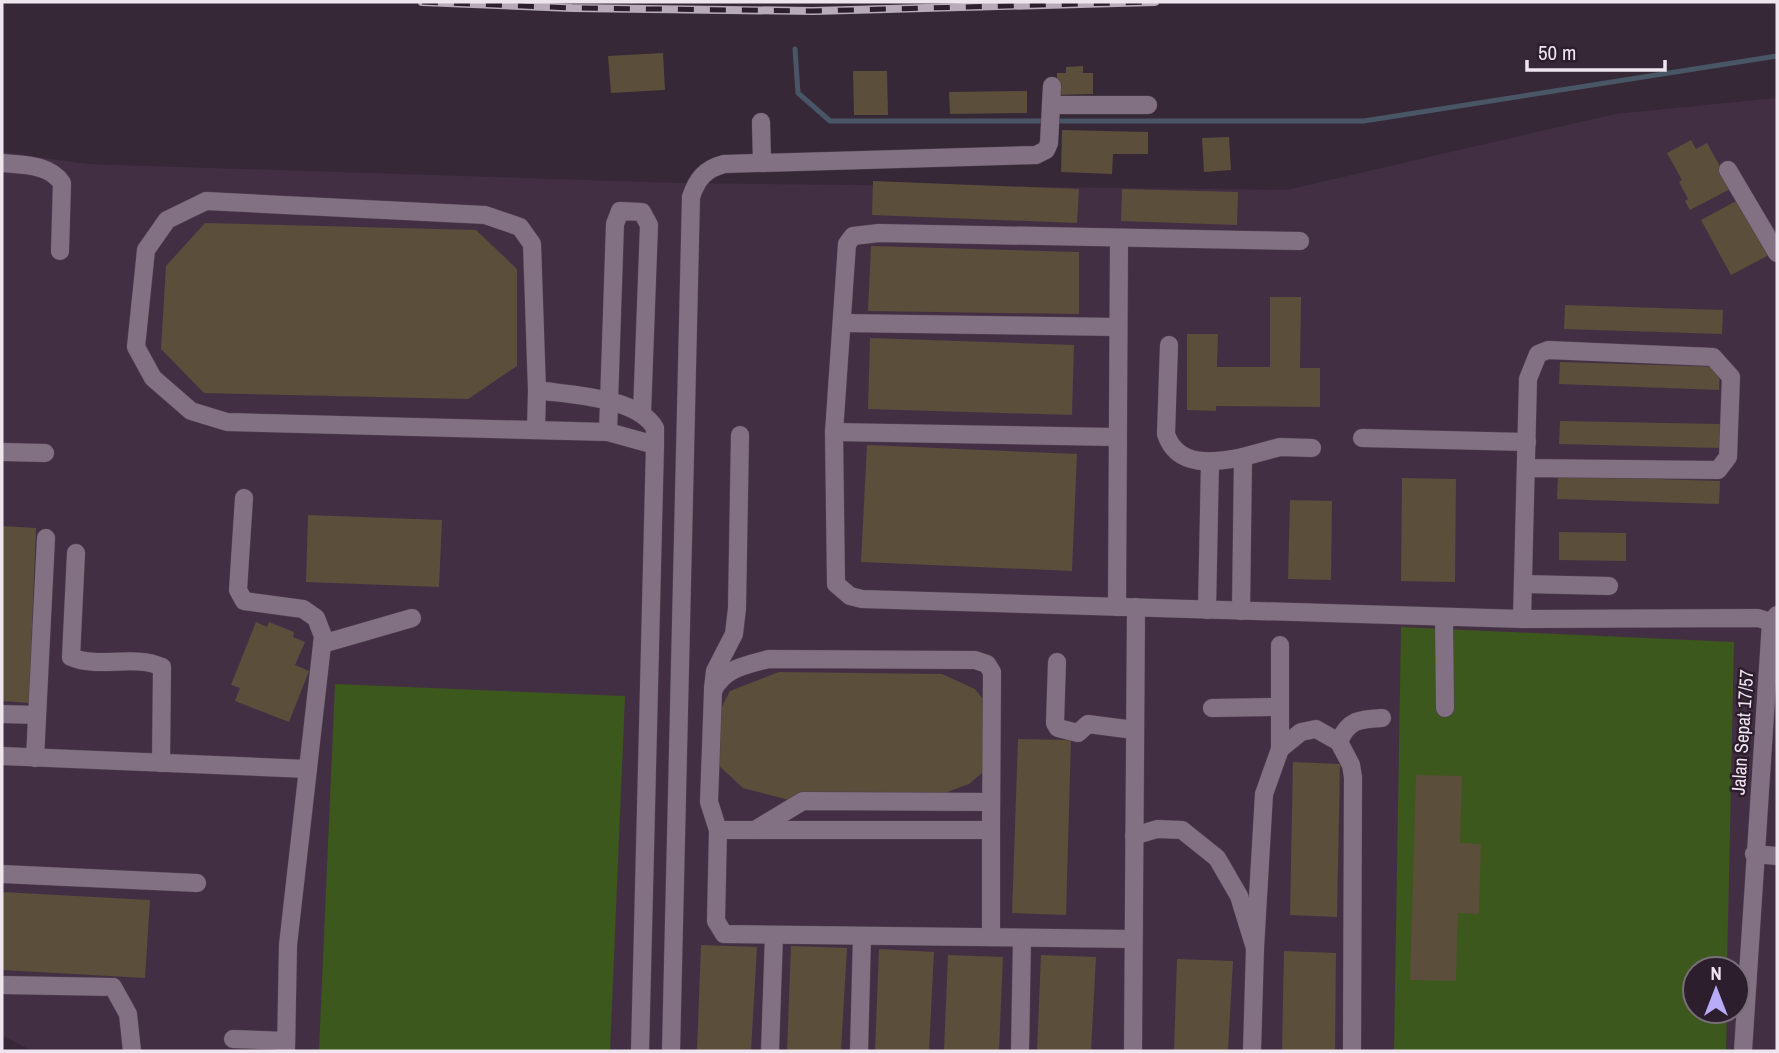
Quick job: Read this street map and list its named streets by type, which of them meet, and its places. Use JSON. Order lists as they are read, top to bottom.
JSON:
{
  "streets": {
    "street": ["Jalan Sepat 17/57"]
  },
  "scale_bar": "50 m",
  "north": "top"
}
